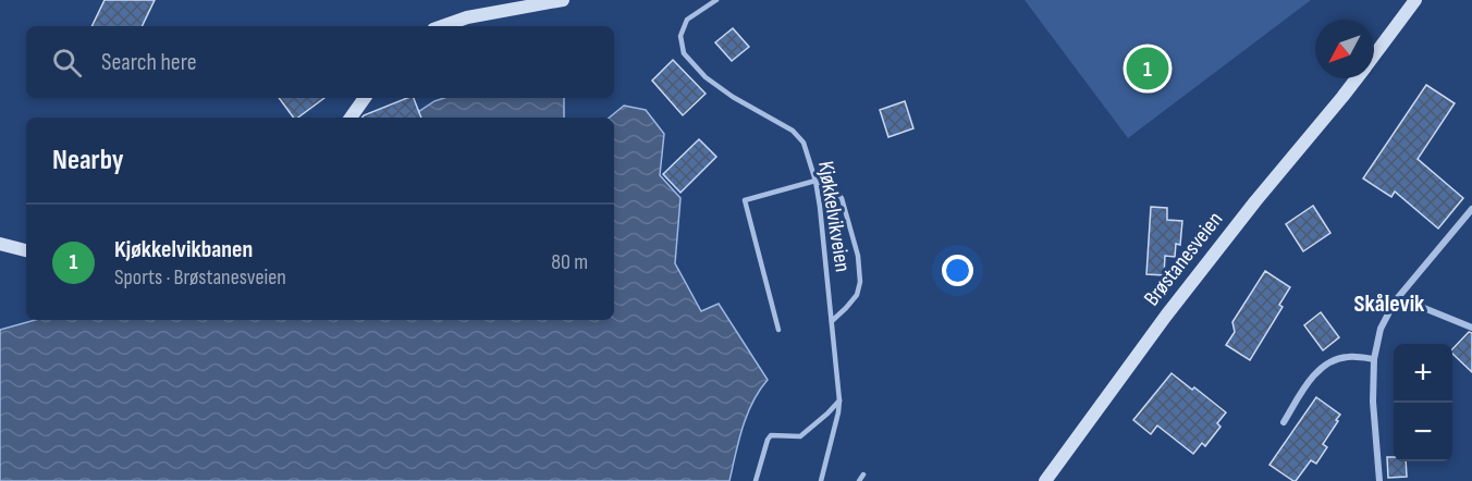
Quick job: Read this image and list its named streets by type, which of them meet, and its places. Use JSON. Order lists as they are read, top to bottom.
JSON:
{
  "streets": {
    "street": ["Brøstanesveien"],
    "lane": ["Kjøkkelvikveien"]
  },
  "districts": ["Skålevik"],
  "north": "bottom left",
  "page": {
    "search": "Search here",
    "pins": "1",
    "heading": "Nearby",
    "list": [
      {
        "mark": "1",
        "name": "Kjøkkelvikbanen",
        "note": "Sports · Brøstanesveien",
        "value": "80 m"
      }
    ],
    "map_buttons": ["+", "−"]
  }
}
